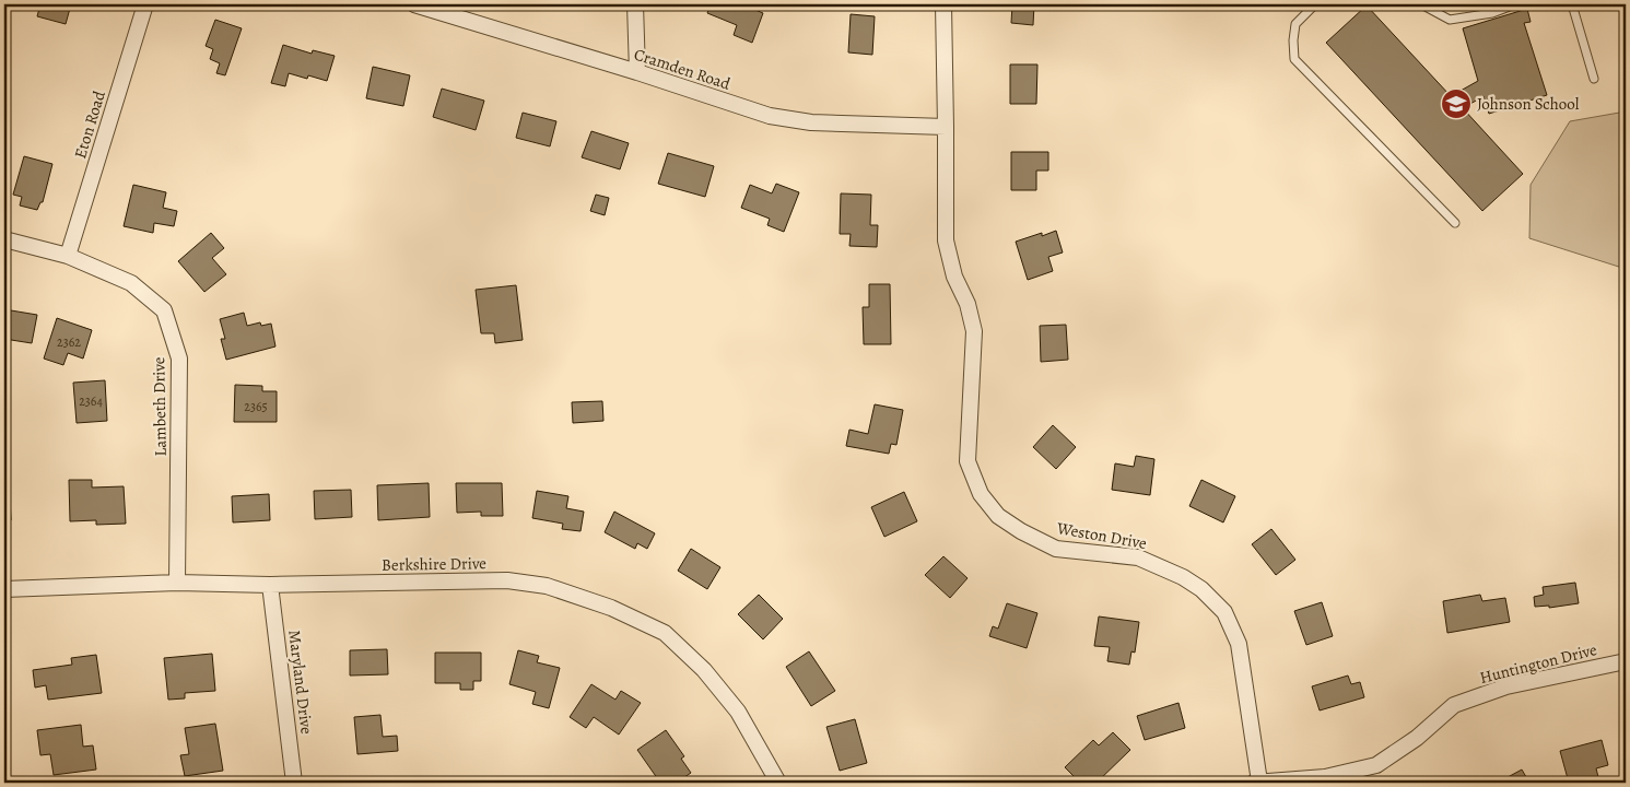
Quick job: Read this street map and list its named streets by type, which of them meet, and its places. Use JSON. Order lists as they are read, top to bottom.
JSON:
{
  "streets": {
    "street": [
      "Cramden Road",
      "Eton Road",
      "Lambeth Drive",
      "Weston Drive",
      "Berkshire Drive",
      "Huntington Drive",
      "Maryland Drive"
    ]
  },
  "crossings": [
    ["Cramden Road", "Weston Drive"],
    ["Eton Road", "Lambeth Drive"],
    ["Lambeth Drive", "Berkshire Drive"],
    ["Weston Drive", "Huntington Drive"],
    ["Berkshire Drive", "Maryland Drive"]
  ],
  "places": {
    "school or university": ["Johnson School"]
  },
  "house_numbers": ["2362", "2364", "2365"]
}
